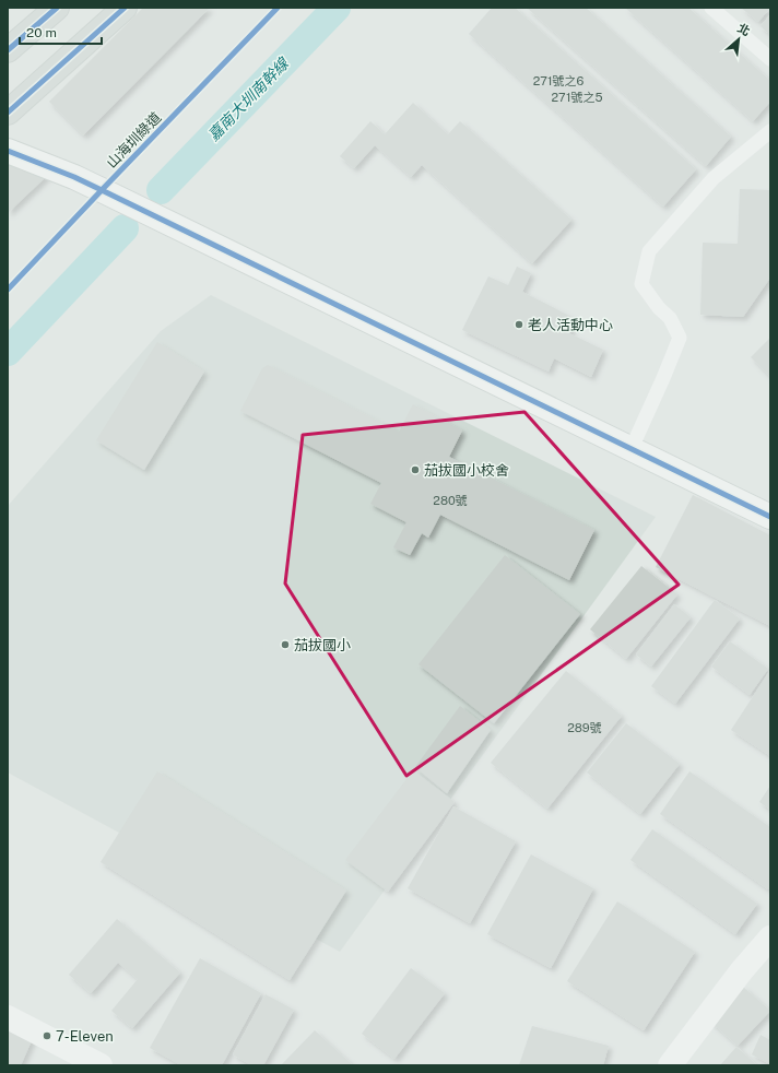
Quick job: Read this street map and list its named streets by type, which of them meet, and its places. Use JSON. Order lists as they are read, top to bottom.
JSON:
{
  "streets": {
    "cycle path": ["山海圳綠道"]
  },
  "water": ["嘉南大圳南幹線"],
  "places": [
    "老人活動中心",
    "茄拔國小校舍",
    "茄拔國小",
    "7-Eleven"
  ],
  "house_numbers": [
    "271號之6",
    "271號之5",
    "280號",
    "289號"
  ],
  "scale_bar": "20 m",
  "north": "top right"
}
